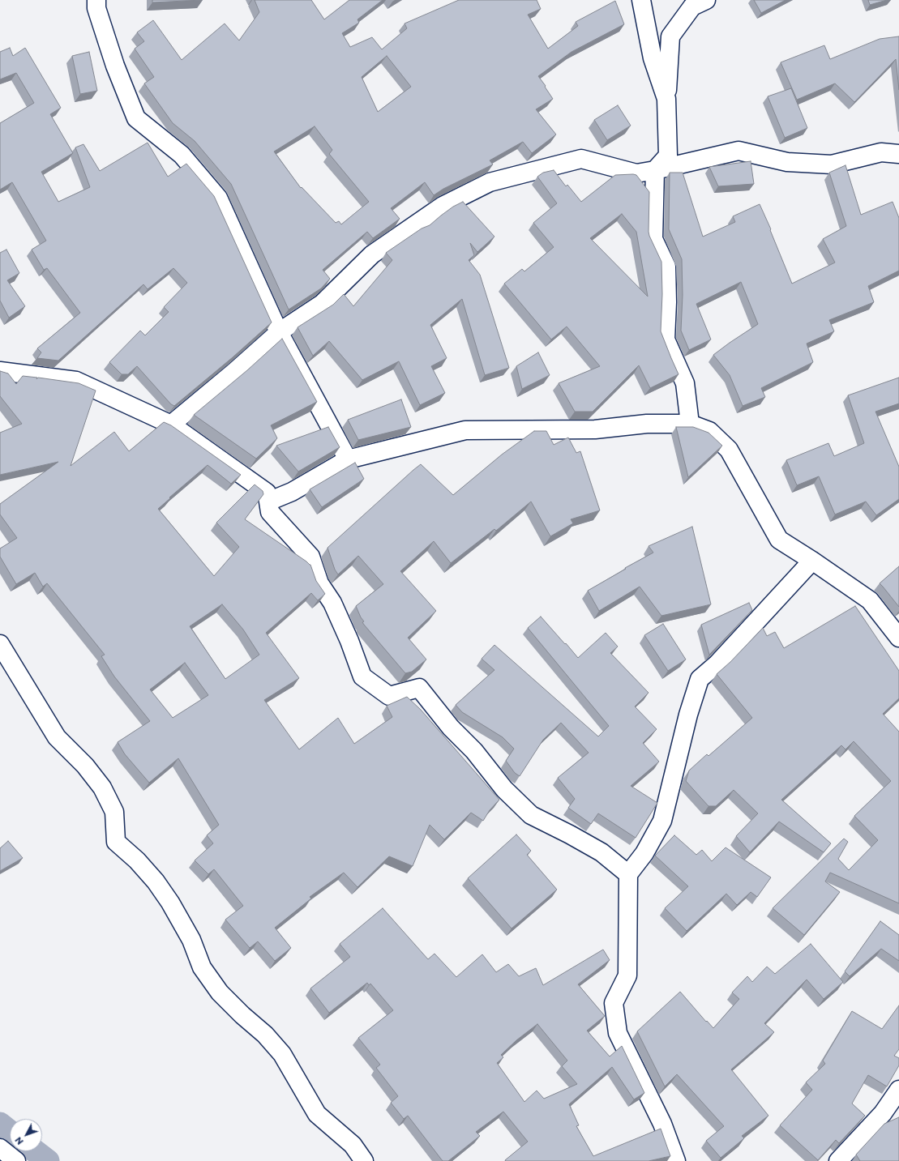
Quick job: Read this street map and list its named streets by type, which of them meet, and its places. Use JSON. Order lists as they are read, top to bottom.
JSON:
{
  "north": "bottom left"
}
